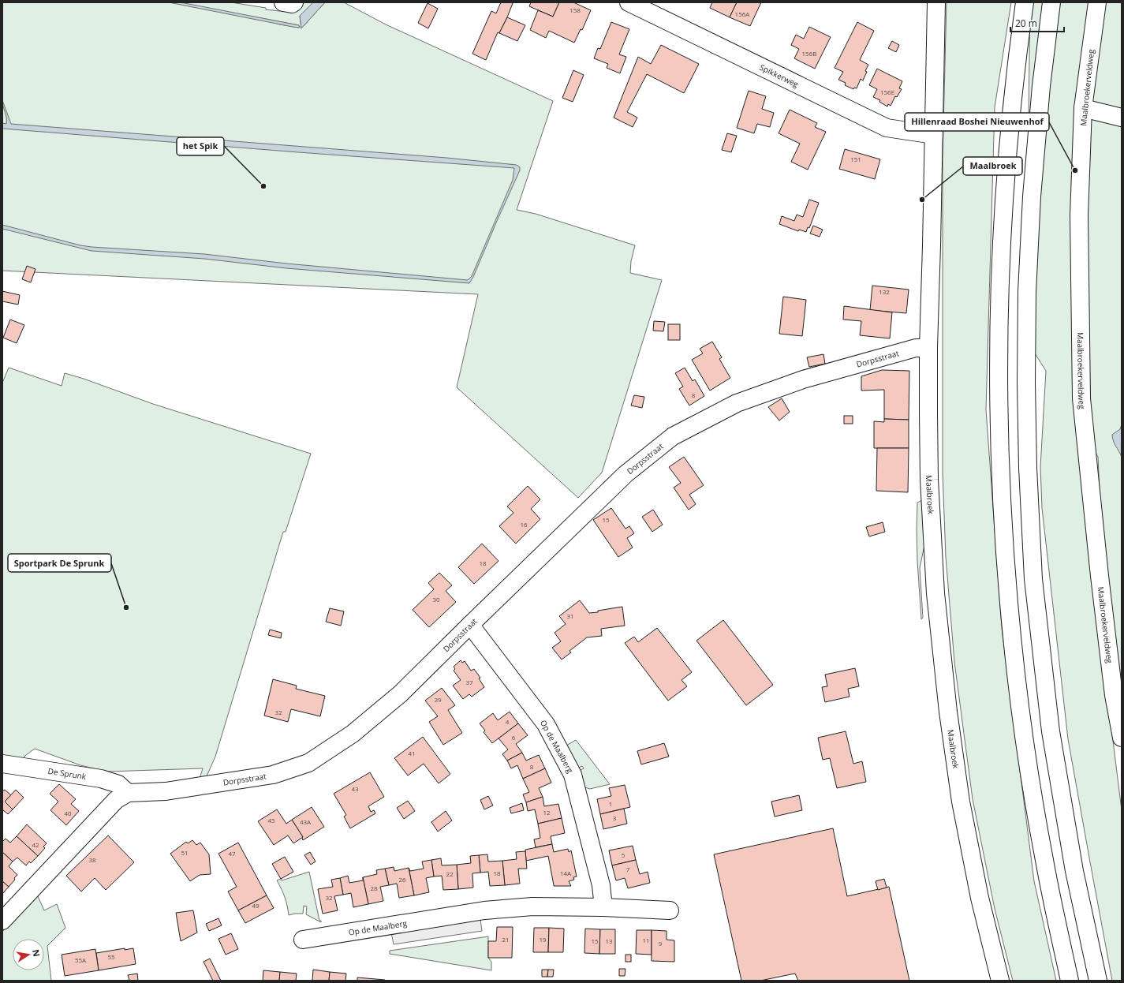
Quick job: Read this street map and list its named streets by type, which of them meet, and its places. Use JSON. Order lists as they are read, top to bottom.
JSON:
{
  "streets": {
    "main road": [
      "Spikkerweg",
      "Maalbroekerveldweg",
      "Dorpsstraat",
      "Maalbroek",
      "Op de Maalberg",
      "De Sprunk"
    ]
  },
  "crossings": [
    ["Spikkerweg", "Maalbroek"],
    ["Dorpsstraat", "Maalbroek"],
    ["Dorpsstraat", "Op de Maalberg"],
    ["Dorpsstraat", "De Sprunk"]
  ],
  "places": [
    "Hillenraad Boshei Nieuwenhof",
    "het Spik",
    "Maalbroek",
    "Sportpark De Sprunk"
  ],
  "house_numbers": [
    "158",
    "156A",
    "156B",
    "156E",
    "151",
    "132",
    "8",
    "15",
    "16",
    "18",
    "30",
    "31",
    "37",
    "39",
    "32",
    "4",
    "6",
    "41",
    "8",
    "43",
    "1",
    "12",
    "40",
    "3",
    "45",
    "43A",
    "42",
    "51",
    "47",
    "5",
    "38",
    "7",
    "18",
    "14A",
    "22",
    "26",
    "28",
    "32",
    "49",
    "21",
    "19",
    "11",
    "15",
    "13",
    "9",
    "55",
    "55A"
  ],
  "scale_bar": "20 m",
  "north": "right"
}
